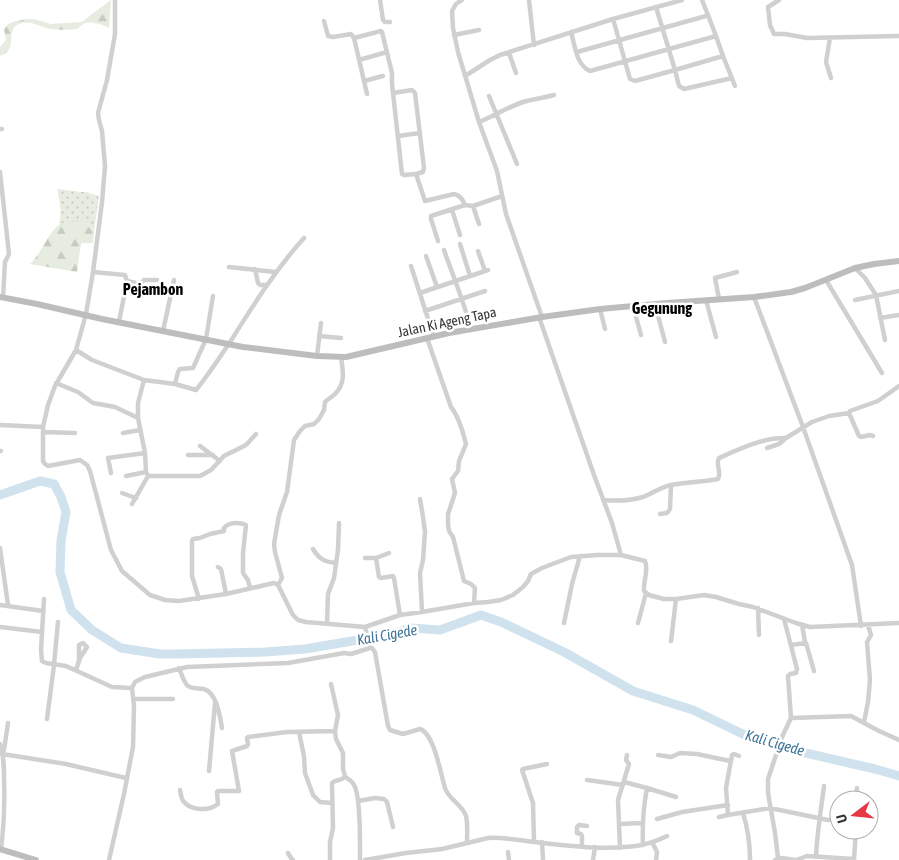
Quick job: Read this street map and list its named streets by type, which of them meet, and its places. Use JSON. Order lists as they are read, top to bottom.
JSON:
{
  "streets": {
    "street": ["Jalan Ki Ageng Tapa"]
  },
  "districts": ["Pejambon", "Gegunung"],
  "water": ["Kali Cigede"],
  "north": "left"
}
